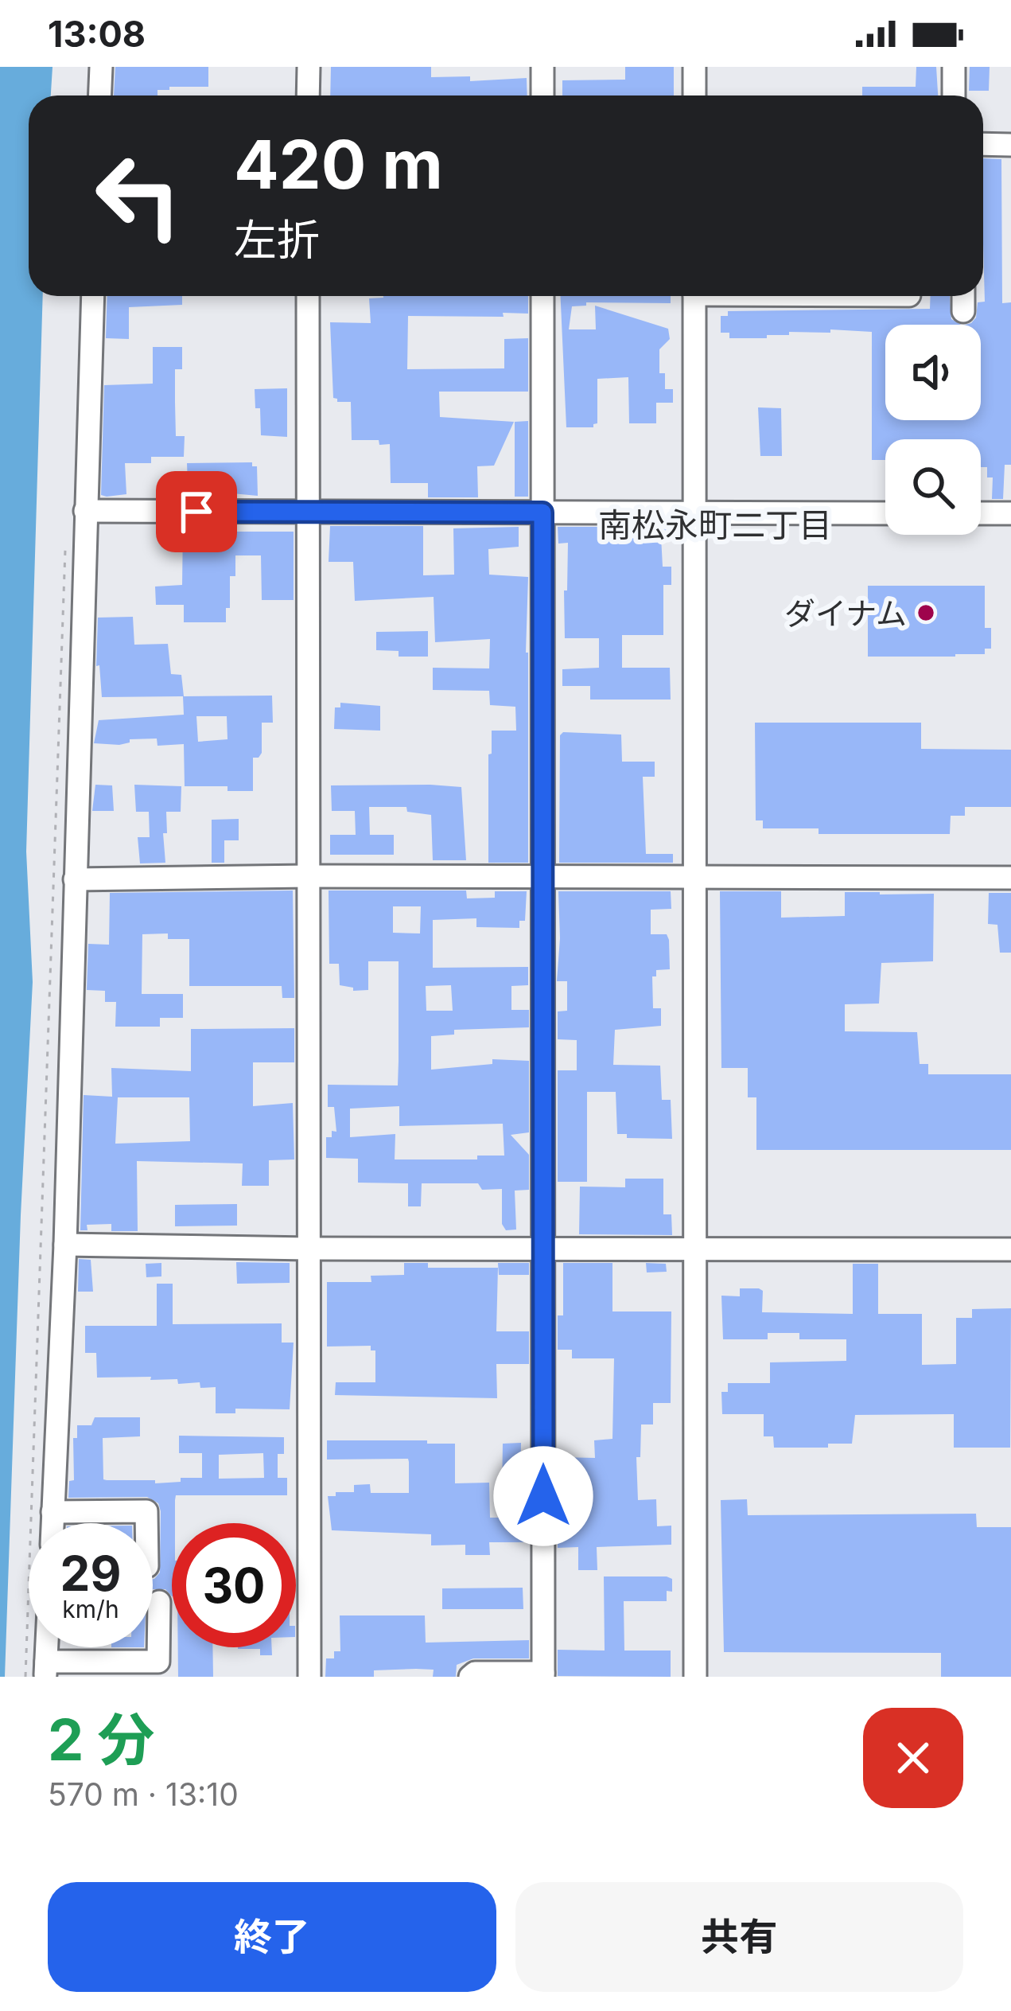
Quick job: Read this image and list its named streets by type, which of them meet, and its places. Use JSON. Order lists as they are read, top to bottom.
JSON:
{
  "districts": ["南松永町二丁目"],
  "places": ["ダイナム"],
  "page": {
    "status": "13:08",
    "turn": ["420 m", "左折"],
    "speed": "29 km/h",
    "limit": "30",
    "heading": ["2 分", "570 m · 13:10"],
    "buttons": ["終了", "共有"]
  }
}
